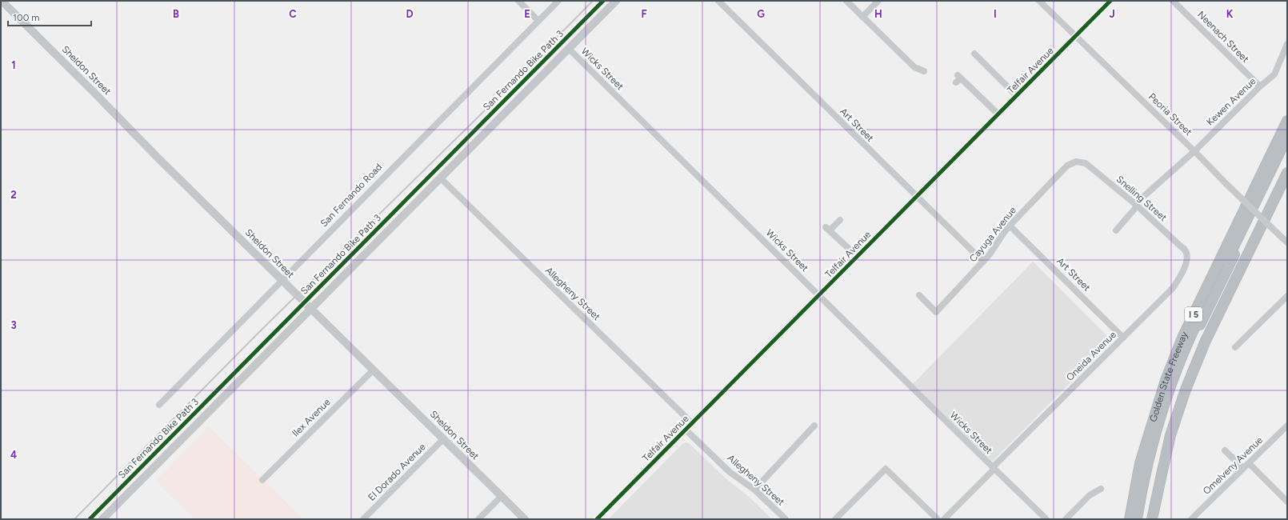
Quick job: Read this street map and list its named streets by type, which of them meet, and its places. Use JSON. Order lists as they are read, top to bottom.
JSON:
{
  "streets": {
    "highway": ["I 5", "Golden State Freeway"],
    "main road": ["Sheldon Street"],
    "street": [
      "Neenach Street",
      "Wicks Street",
      "Telfair Avenue",
      "Kewen Avenue",
      "Peoria Street",
      "Art Street",
      "San Fernando Road",
      "Snelling Street",
      "Cayuga Avenue",
      "Allegheny Street",
      "Oneida Avenue",
      "Ilex Avenue",
      "Omelveny Avenue",
      "El Dorado Avenue"
    ],
    "cycle path": ["San Fernando Bike Path 3"]
  },
  "crossings": [
    ["Neenach Street", "Kewen Avenue"],
    ["Wicks Street", "Telfair Avenue"],
    ["Wicks Street", "Oneida Avenue"],
    ["Sheldon Street", "San Fernando Road"],
    ["Sheldon Street", "Ilex Avenue"],
    ["Sheldon Street", "El Dorado Avenue"],
    ["Telfair Avenue", "Peoria Street"],
    ["Telfair Avenue", "Art Street"],
    ["Telfair Avenue", "Allegheny Street"],
    ["Kewen Avenue", "Peoria Street"],
    ["Kewen Avenue", "Snelling Street"],
    ["Art Street", "Cayuga Avenue"],
    ["Art Street", "Oneida Avenue"],
    ["Snelling Street", "Cayuga Avenue"],
    ["Snelling Street", "Oneida Avenue"]
  ],
  "scale_bar": "100 m",
  "grid": {
    "columns": [
      "B",
      "C",
      "D",
      "E",
      "F",
      "G",
      "H",
      "I",
      "J",
      "K"
    ],
    "rows": [
      "1",
      "2",
      "3",
      "4"
    ]
  }
}
